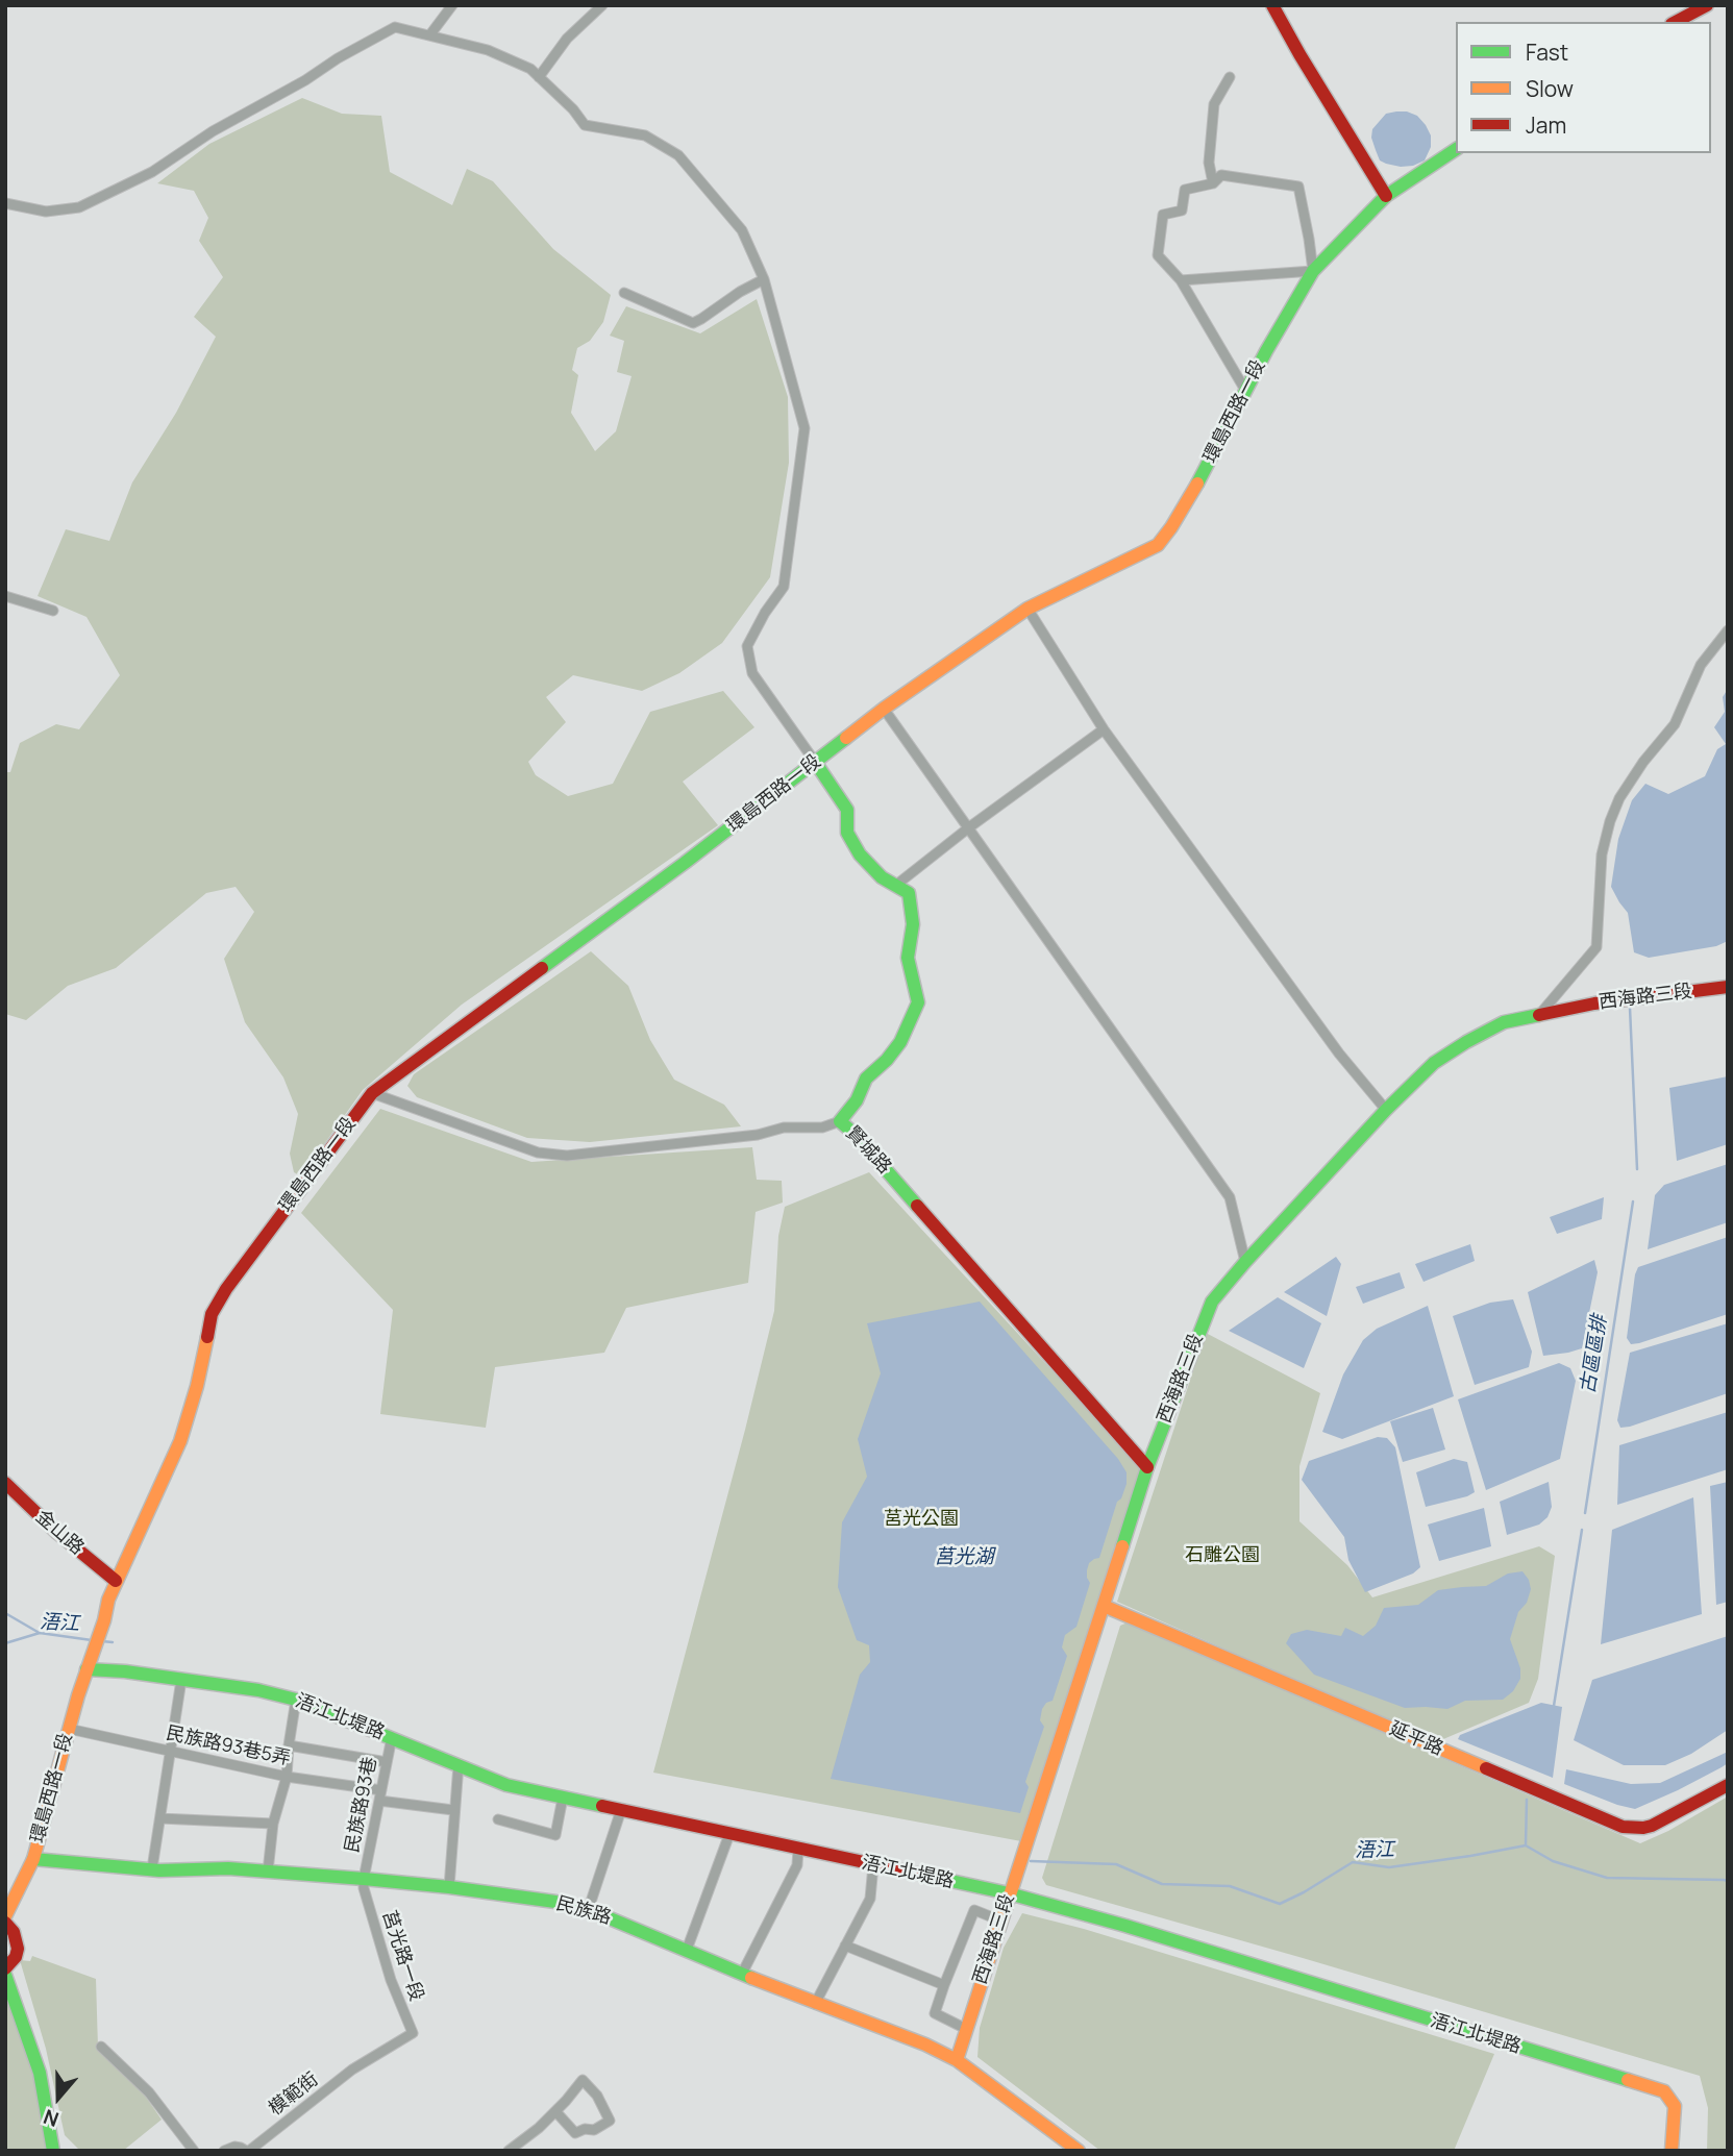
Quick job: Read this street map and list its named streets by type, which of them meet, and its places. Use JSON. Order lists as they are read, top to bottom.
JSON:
{
  "streets": {
    "main road": [
      "環島西路一段",
      "西海路三段",
      "賢城路",
      "金山路",
      "浯江北堤路",
      "延平路",
      "民族路"
    ],
    "street": [
      "民族路93巷5弄",
      "民族路93巷",
      "莒光路一段",
      "模範街"
    ]
  },
  "crossings": [
    ["環島西路一段", "賢城路"],
    ["環島西路一段", "金山路"],
    ["環島西路一段", "浯江北堤路"],
    ["環島西路一段", "民族路93巷5弄"],
    ["環島西路一段", "民族路"],
    ["西海路三段", "賢城路"],
    ["西海路三段", "浯江北堤路"],
    ["西海路三段", "延平路"],
    ["西海路三段", "民族路"],
    ["浯江北堤路", "民族路93巷"],
    ["民族路93巷5弄", "民族路93巷"],
    ["民族路93巷", "民族路"],
    ["民族路93巷", "莒光路一段"],
    ["民族路", "莒光路一段"],
    ["莒光路一段", "模範街"]
  ],
  "water": ["古區區排", "莒光湖", "浯江"],
  "parks": ["莒光公園", "石雕公園"],
  "legend": ["Fast", "Slow", "Jam"],
  "north": "bottom"
}
